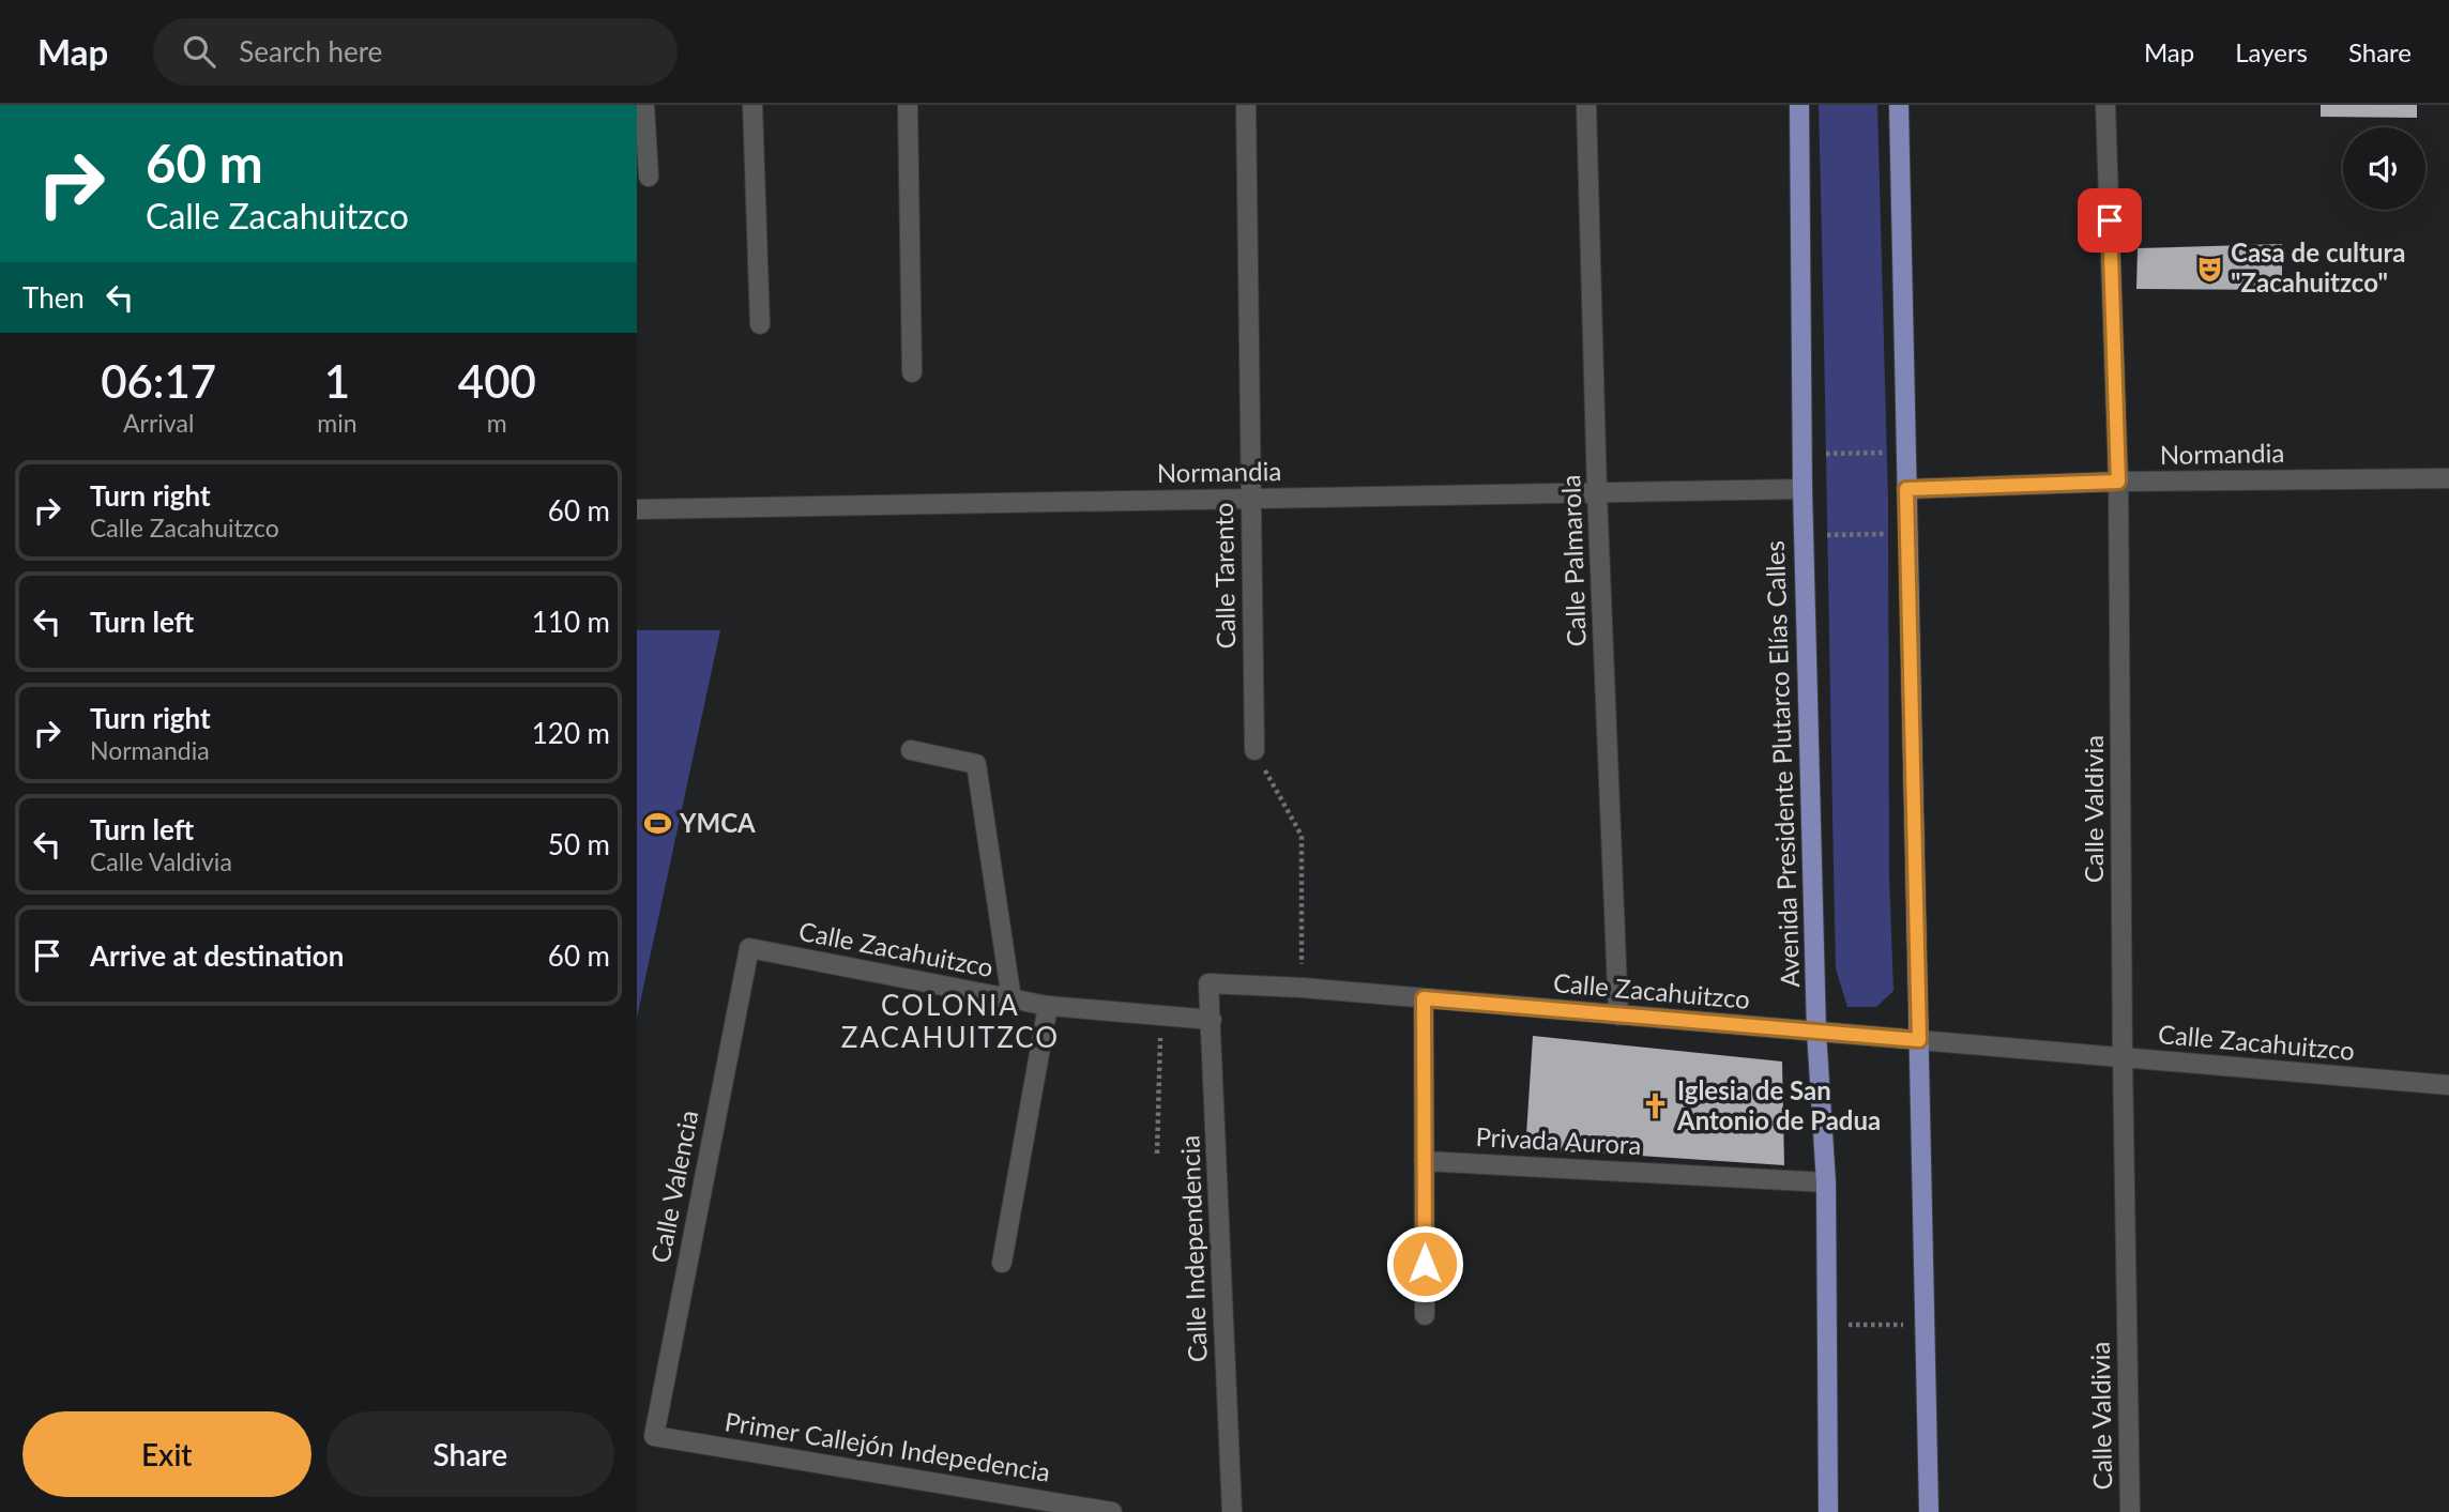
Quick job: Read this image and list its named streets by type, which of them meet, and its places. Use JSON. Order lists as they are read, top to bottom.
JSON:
{
  "streets": {
    "main road": ["Avenida Presidente Plutarco Elías Calles"],
    "street": [
      "Normandia",
      "Calle Palmarola",
      "Calle Tarento",
      "Calle Valdivia",
      "Calle Zacahuitzco",
      "Privada Aurora",
      "Calle Valencia",
      "Calle Independencia",
      "Primer Callejón Indepedencia"
    ]
  },
  "crossings": [
    ["Normandia", "Calle Palmarola"],
    ["Normandia", "Calle Tarento"],
    ["Normandia", "Avenida Presidente Plutarco Elías Calles"],
    ["Normandia", "Calle Valdivia"],
    ["Calle Palmarola", "Calle Zacahuitzco"],
    ["Avenida Presidente Plutarco Elías Calles", "Calle Zacahuitzco"],
    ["Avenida Presidente Plutarco Elías Calles", "Privada Aurora"],
    ["Calle Valdivia", "Calle Zacahuitzco"],
    ["Calle Zacahuitzco", "Calle Valencia"],
    ["Calle Zacahuitzco", "Calle Independencia"],
    ["Calle Valencia", "Primer Callejón Indepedencia"]
  ],
  "districts": ["COLONIA ZACAHUITZCO"],
  "places": {
    "theatre": ["Casa de cultura \"Zacahuitzco\""],
    "sports": ["YMCA"],
    "church": ["Iglesia de San Antonio de Padua"]
  },
  "page": {
    "header": "Map",
    "search": "Search here",
    "nav": ["Map", "Layers", "Share"],
    "turn": ["60 m", "Calle Zacahuitzco"],
    "then": "Then",
    "eta": [
      "06:17",
      "Arrival",
      "1",
      "min",
      "400",
      "m"
    ],
    "list": [
      {
        "name": "Turn right",
        "note": "Calle Zacahuitzco",
        "value": "60 m"
      },
      {
        "name": "Turn left",
        "value": "110 m"
      },
      {
        "name": "Turn right",
        "note": "Normandia",
        "value": "120 m"
      },
      {
        "name": "Turn left",
        "note": "Calle Valdivia",
        "value": "50 m"
      },
      {
        "name": "Arrive at destination",
        "value": "60 m"
      }
    ],
    "buttons": ["Exit", "Share"]
  }
}
